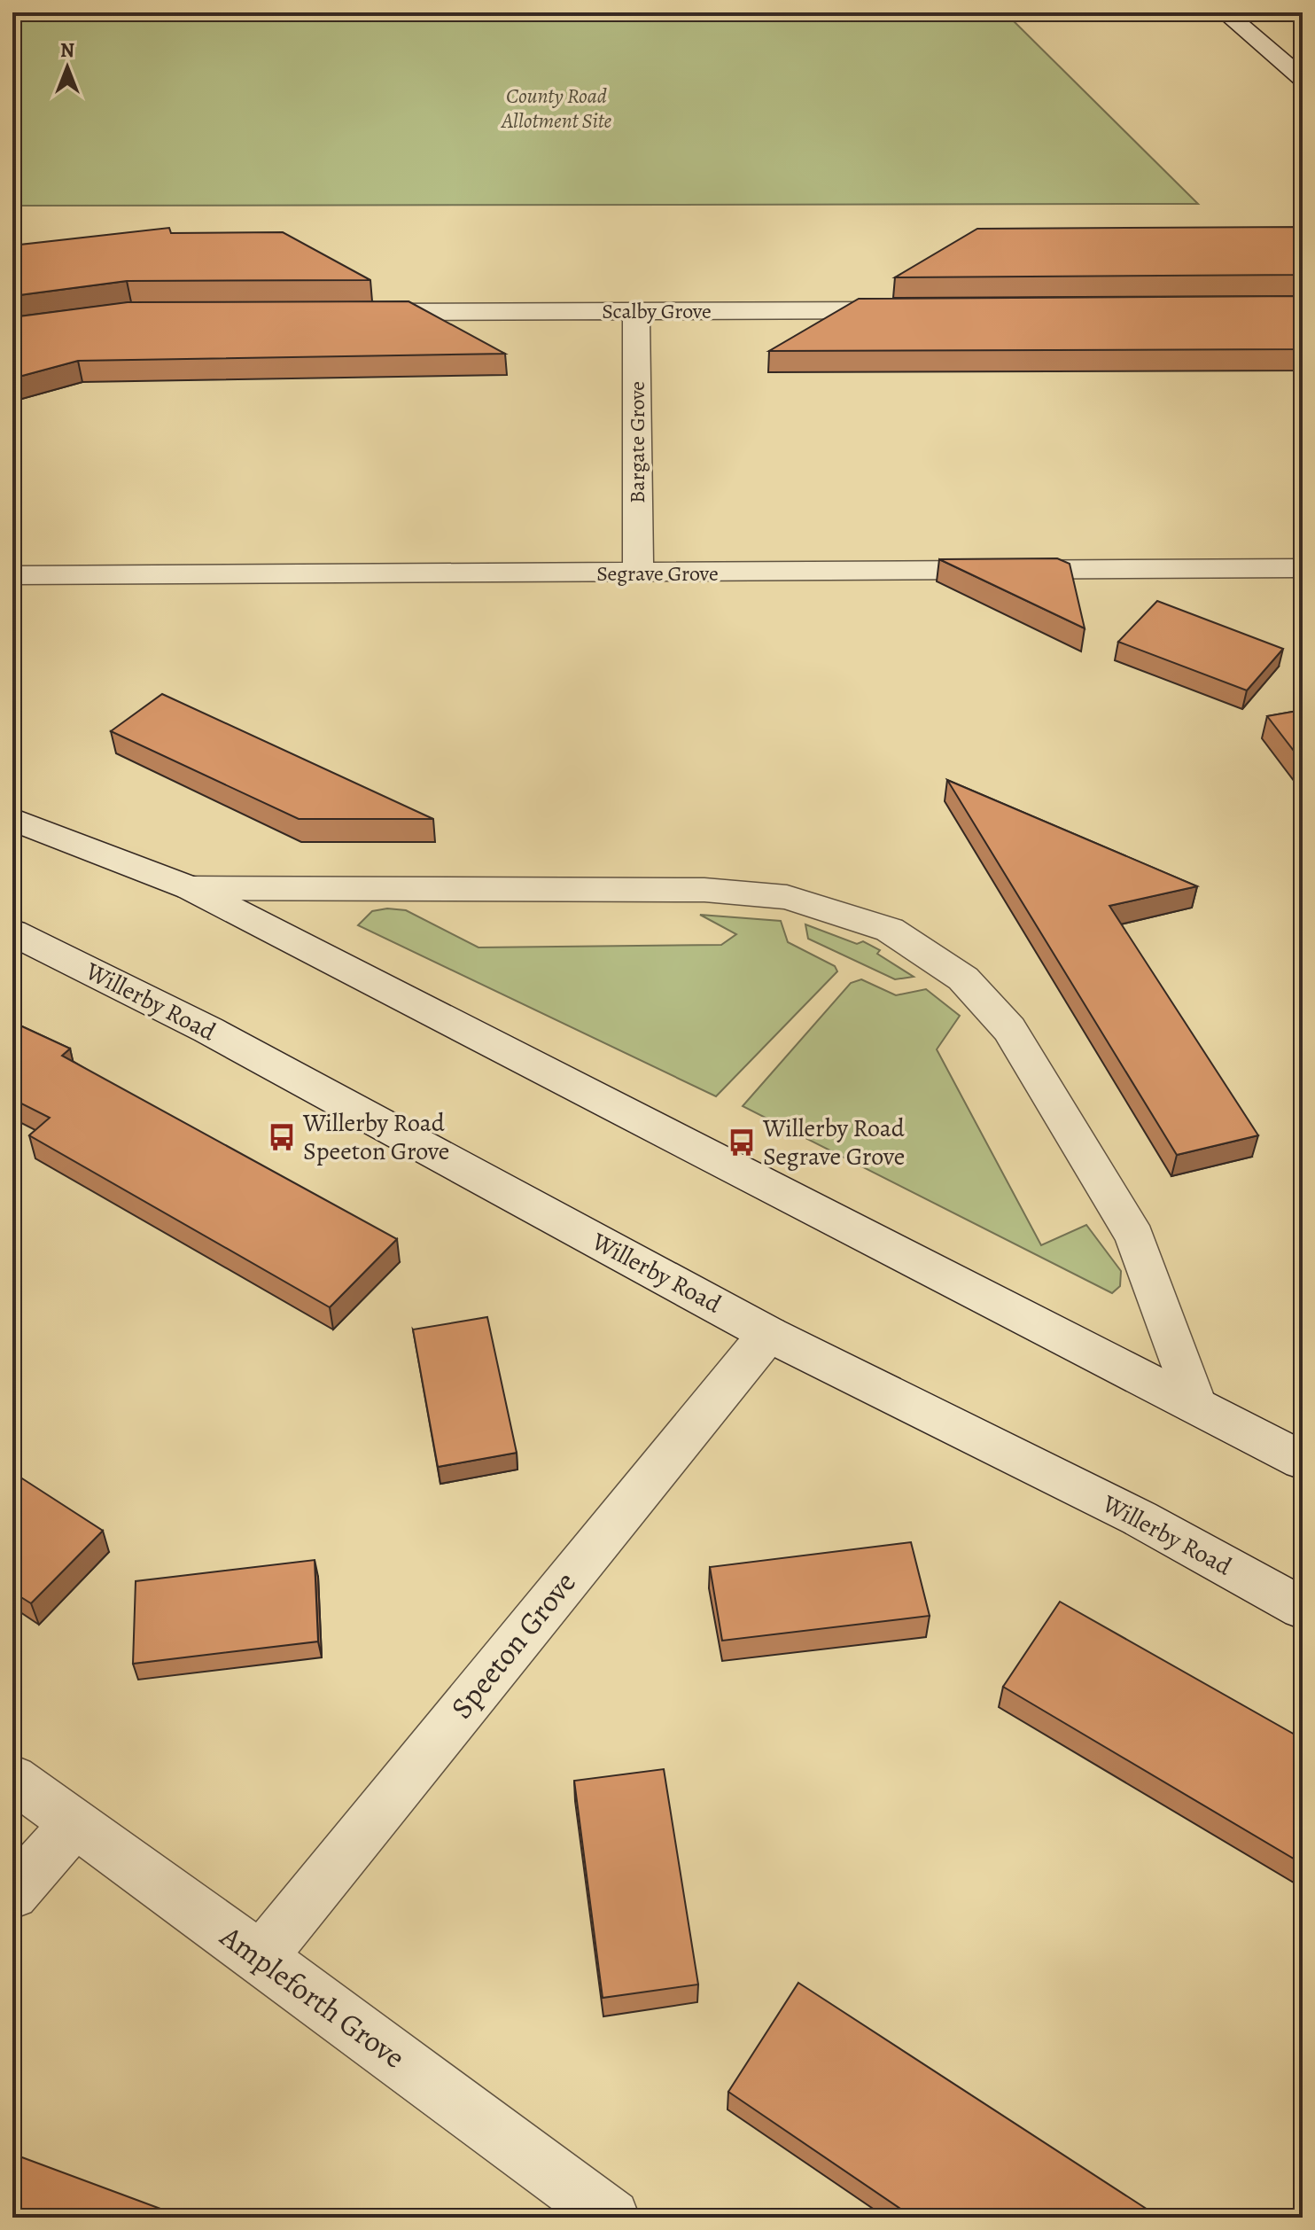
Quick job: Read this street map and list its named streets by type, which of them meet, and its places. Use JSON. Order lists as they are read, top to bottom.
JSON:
{
  "streets": {
    "street": [
      "Scalby Grove",
      "Bargate Grove",
      "Segrave Grove",
      "Willerby Road",
      "Speeton Grove",
      "Ampleforth Grove"
    ]
  },
  "crossings": [
    ["Scalby Grove", "Bargate Grove"],
    ["Bargate Grove", "Segrave Grove"],
    ["Willerby Road", "Speeton Grove"],
    ["Speeton Grove", "Ampleforth Grove"]
  ],
  "parks": ["County Road Allotment Site"],
  "places": {
    "bus stop": ["Willerby Road Speeton Grove", "Willerby Road Segrave Grove"]
  },
  "north": "top"
}
